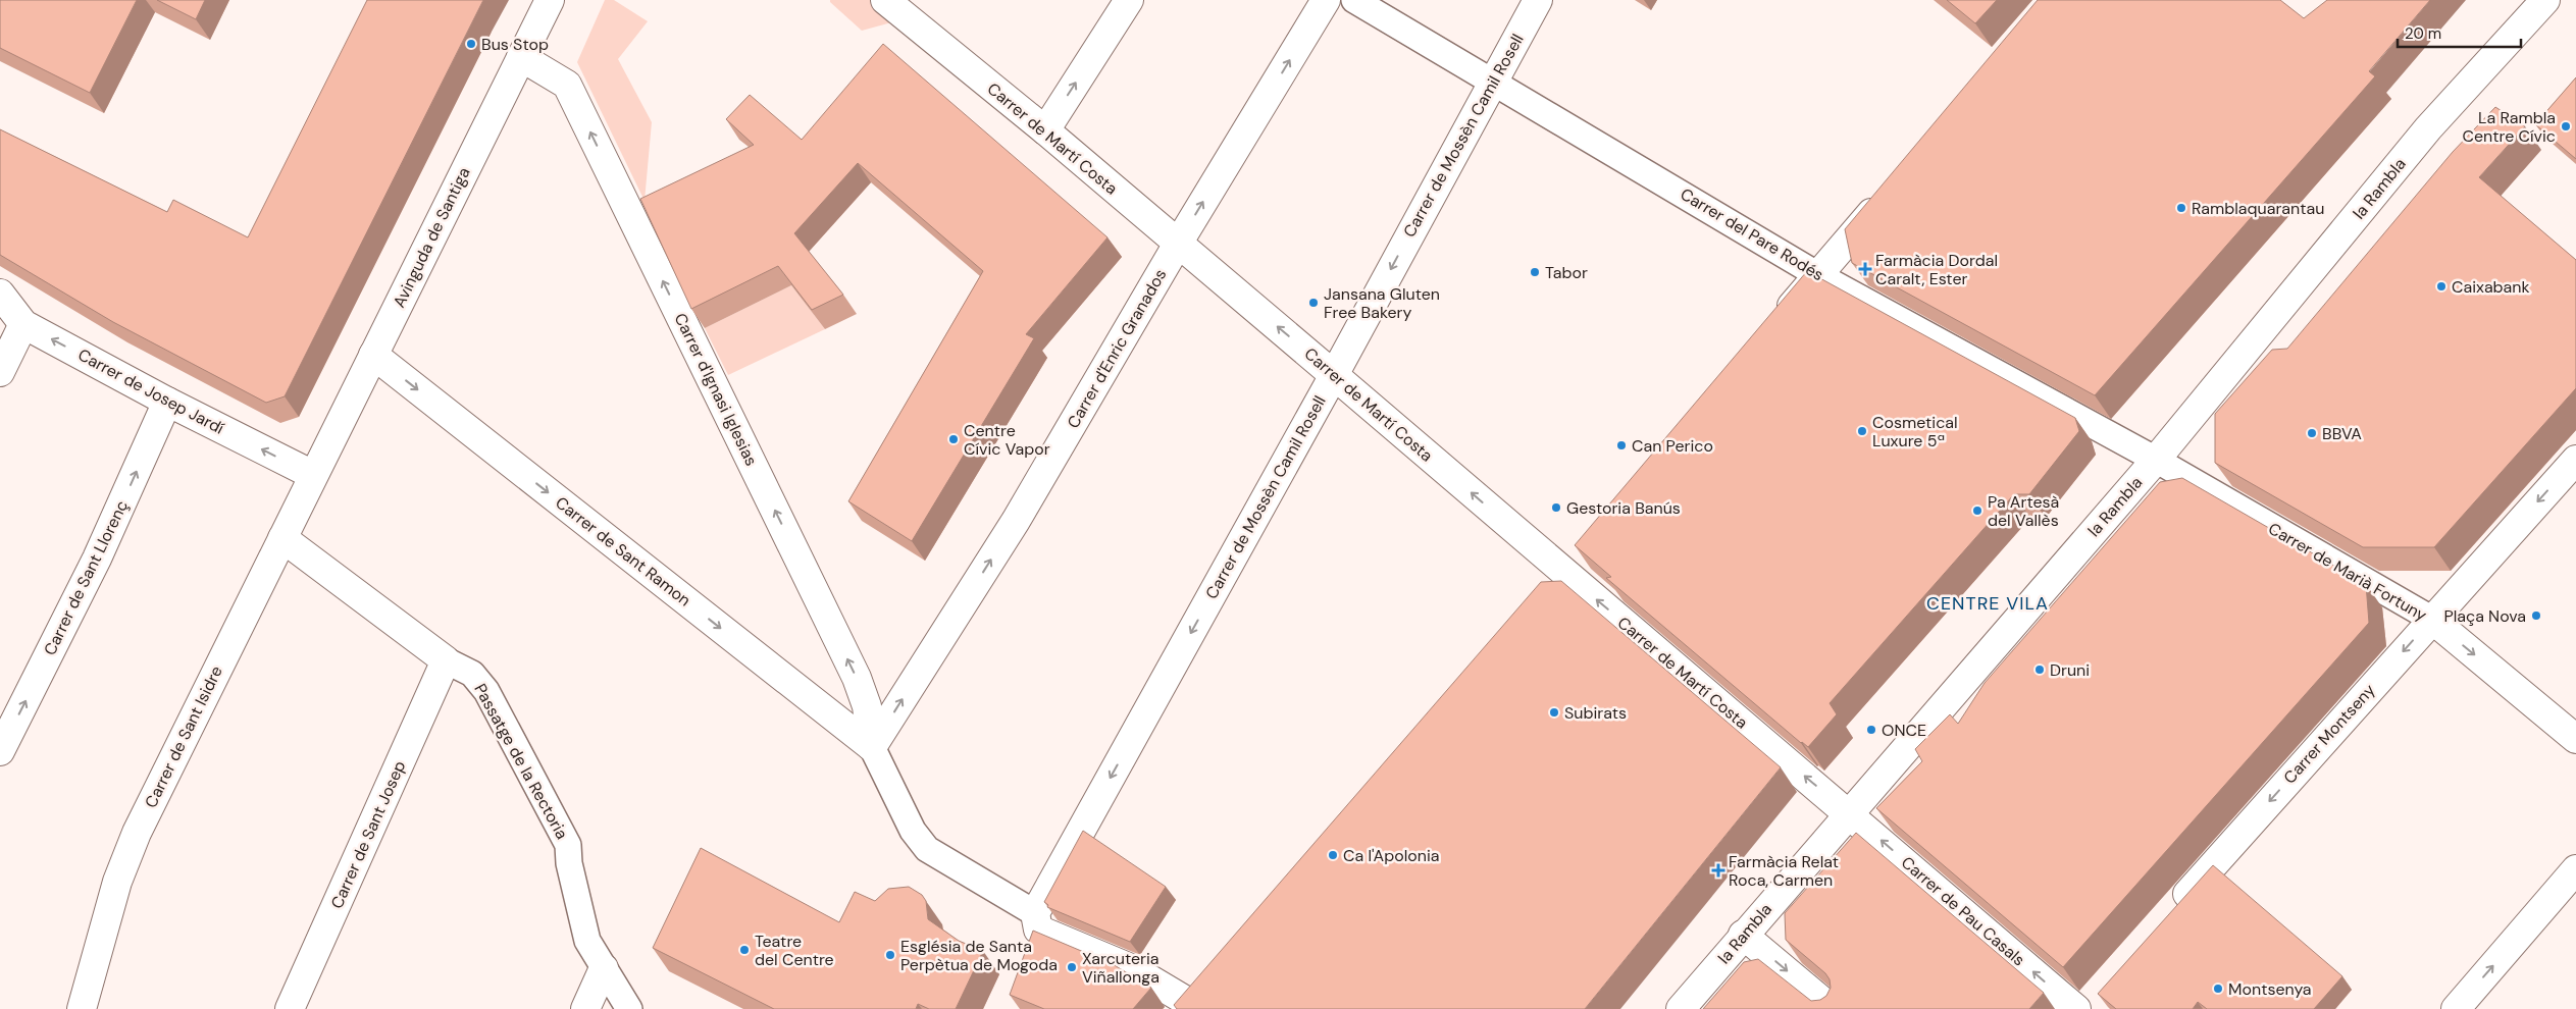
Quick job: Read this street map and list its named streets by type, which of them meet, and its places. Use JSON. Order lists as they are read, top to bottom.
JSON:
{
  "streets": {
    "street": [
      "Carrer de Mossèn Camil Rosell",
      "Carrer de Martí Costa",
      "la Rambla",
      "Carrer del Pare Rodés",
      "Avinguda de Santiga",
      "Carrer d'Enric Granados",
      "Carrer d'Ignasi Iglesias",
      "Carrer de Josep Jardí",
      "Carrer de Sant Ramon",
      "Carrer de Marià Fortuny",
      "Carrer de Sant Llorenç",
      "Carrer Montseny",
      "Carrer de Sant Isidre",
      "Passatge de la Rectoria",
      "Carrer de Sant Josep",
      "Carrer de Pau Casals"
    ]
  },
  "crossings": [
    ["Carrer de Mossèn Camil Rosell", "Carrer de Martí Costa"],
    ["Carrer de Mossèn Camil Rosell", "Carrer del Pare Rodés"],
    ["Carrer de Martí Costa", "la Rambla"],
    ["Carrer de Martí Costa", "Carrer d'Enric Granados"],
    ["Carrer de Martí Costa", "Carrer de Pau Casals"],
    ["la Rambla", "Carrer del Pare Rodés"],
    ["la Rambla", "Carrer de Marià Fortuny"],
    ["la Rambla", "Carrer de Pau Casals"],
    ["Carrer del Pare Rodés", "Carrer de Marià Fortuny"],
    ["Avinguda de Santiga", "Carrer d'Ignasi Iglesias"],
    ["Avinguda de Santiga", "Carrer de Josep Jardí"],
    ["Avinguda de Santiga", "Carrer de Sant Ramon"],
    ["Avinguda de Santiga", "Carrer de Sant Isidre"],
    ["Carrer d'Enric Granados", "Carrer d'Ignasi Iglesias"],
    ["Carrer d'Enric Granados", "Carrer de Sant Ramon"],
    ["Carrer d'Ignasi Iglesias", "Carrer de Sant Ramon"],
    ["Carrer de Josep Jardí", "Carrer de Sant Llorenç"],
    ["Carrer de Josep Jardí", "Carrer de Sant Isidre"],
    ["Carrer de Marià Fortuny", "Carrer Montseny"],
    ["Carrer de Sant Isidre", "Passatge de la Rectoria"],
    ["Passatge de la Rectoria", "Carrer de Sant Josep"]
  ],
  "one_way": [
    "Carrer de Mossèn Camil Rosell",
    "Carrer de Martí Costa",
    "Carrer d'Enric Granados",
    "Carrer d'Ignasi Iglesias",
    "Carrer de Josep Jardí",
    "Carrer de Sant Ramon",
    "Carrer de Marià Fortuny",
    "Carrer de Sant Llorenç",
    "Carrer Montseny"
  ],
  "districts": ["CENTRE VILA"],
  "places": {
    "other": [
      "Bus Stop",
      "La Rambla Centre Cívic",
      "Ramblaquarantau",
      "Tabor",
      "Caixabank",
      "Jansana Gluten Free Bakery",
      "Cosmetical Luxure 5ª",
      "BBVA",
      "Centre Cívic Vapor",
      "Can Perico",
      "Gestoria Banús",
      "Pa Artesà del Vallès",
      "Plaça Nova",
      "Druni",
      "Subirats",
      "ONCE",
      "Ca l'Apolonia",
      "Teatre del Centre",
      "Església de Santa Perpètua de Mogoda",
      "Xarcuteria Viñallonga",
      "Montsenya"
    ],
    "health": ["Farmàcia Dordal Caralt, Ester", "Farmàcia Relat Roca, Carmen"]
  },
  "scale_bar": "20 m"
}
